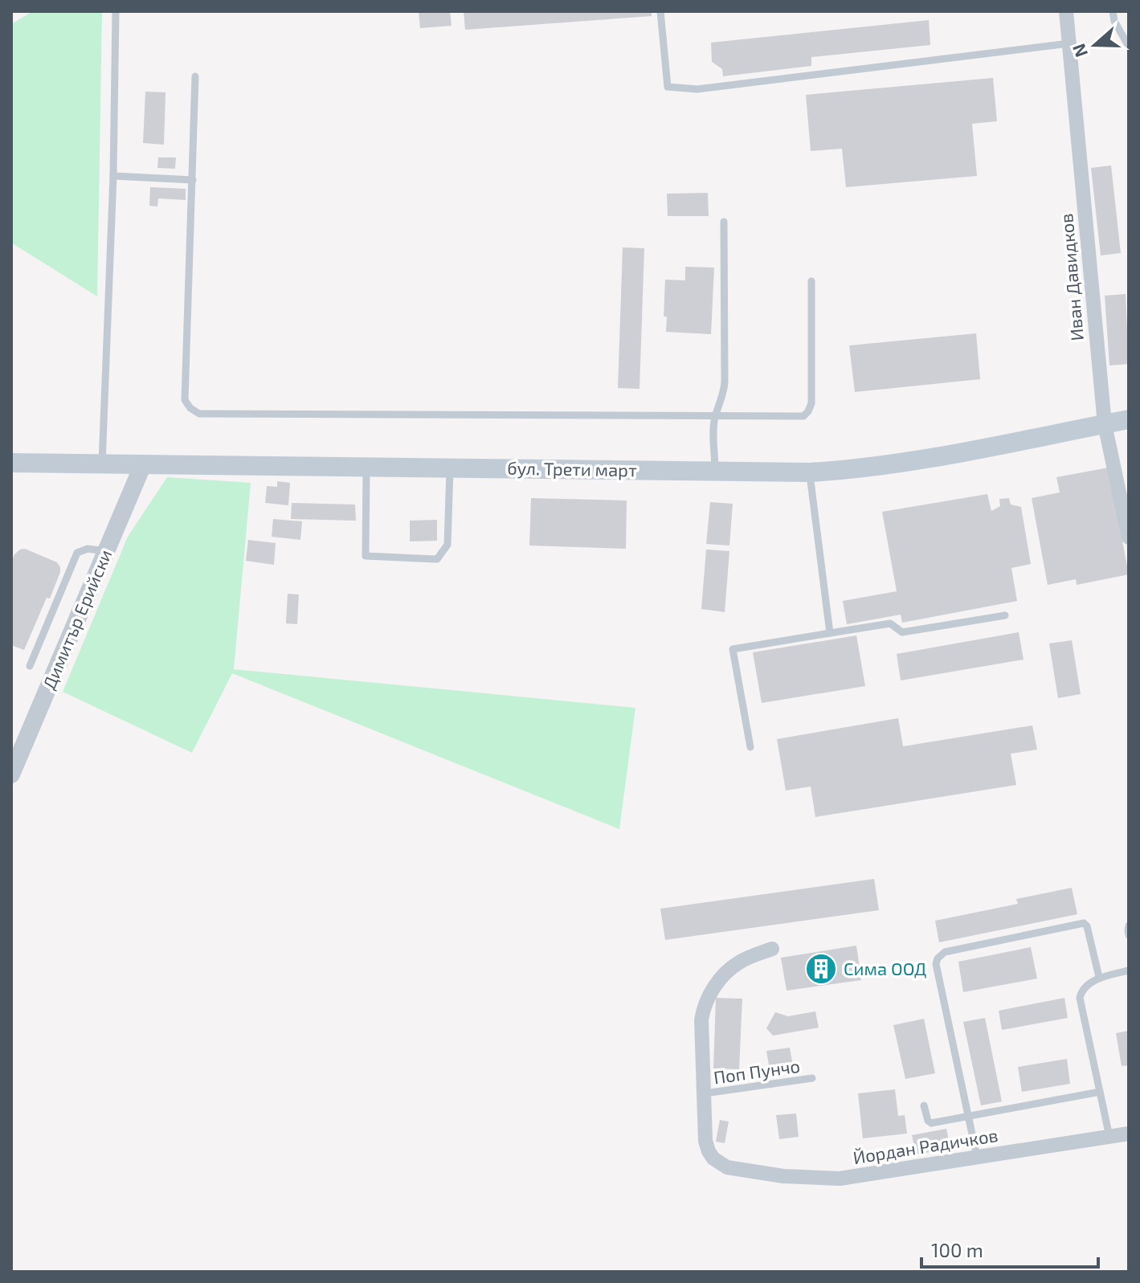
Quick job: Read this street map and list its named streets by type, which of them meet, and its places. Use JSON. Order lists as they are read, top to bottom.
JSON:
{
  "streets": {
    "main road": ["бул. Трети март"],
    "street": ["Иван Давидков", "Димитър Ерийски", "Йордан Радичков"],
    "lane": ["Поп Пунчо"]
  },
  "crossings": [
    ["Иван Давидков", "бул. Трети март"],
    ["бул. Трети март", "Димитър Ерийски"],
    ["Поп Пунчо", "Йордан Радичков"]
  ],
  "places": {
    "building": ["Сима ООД"]
  },
  "scale_bar": "100 m",
  "north": "left"
}
